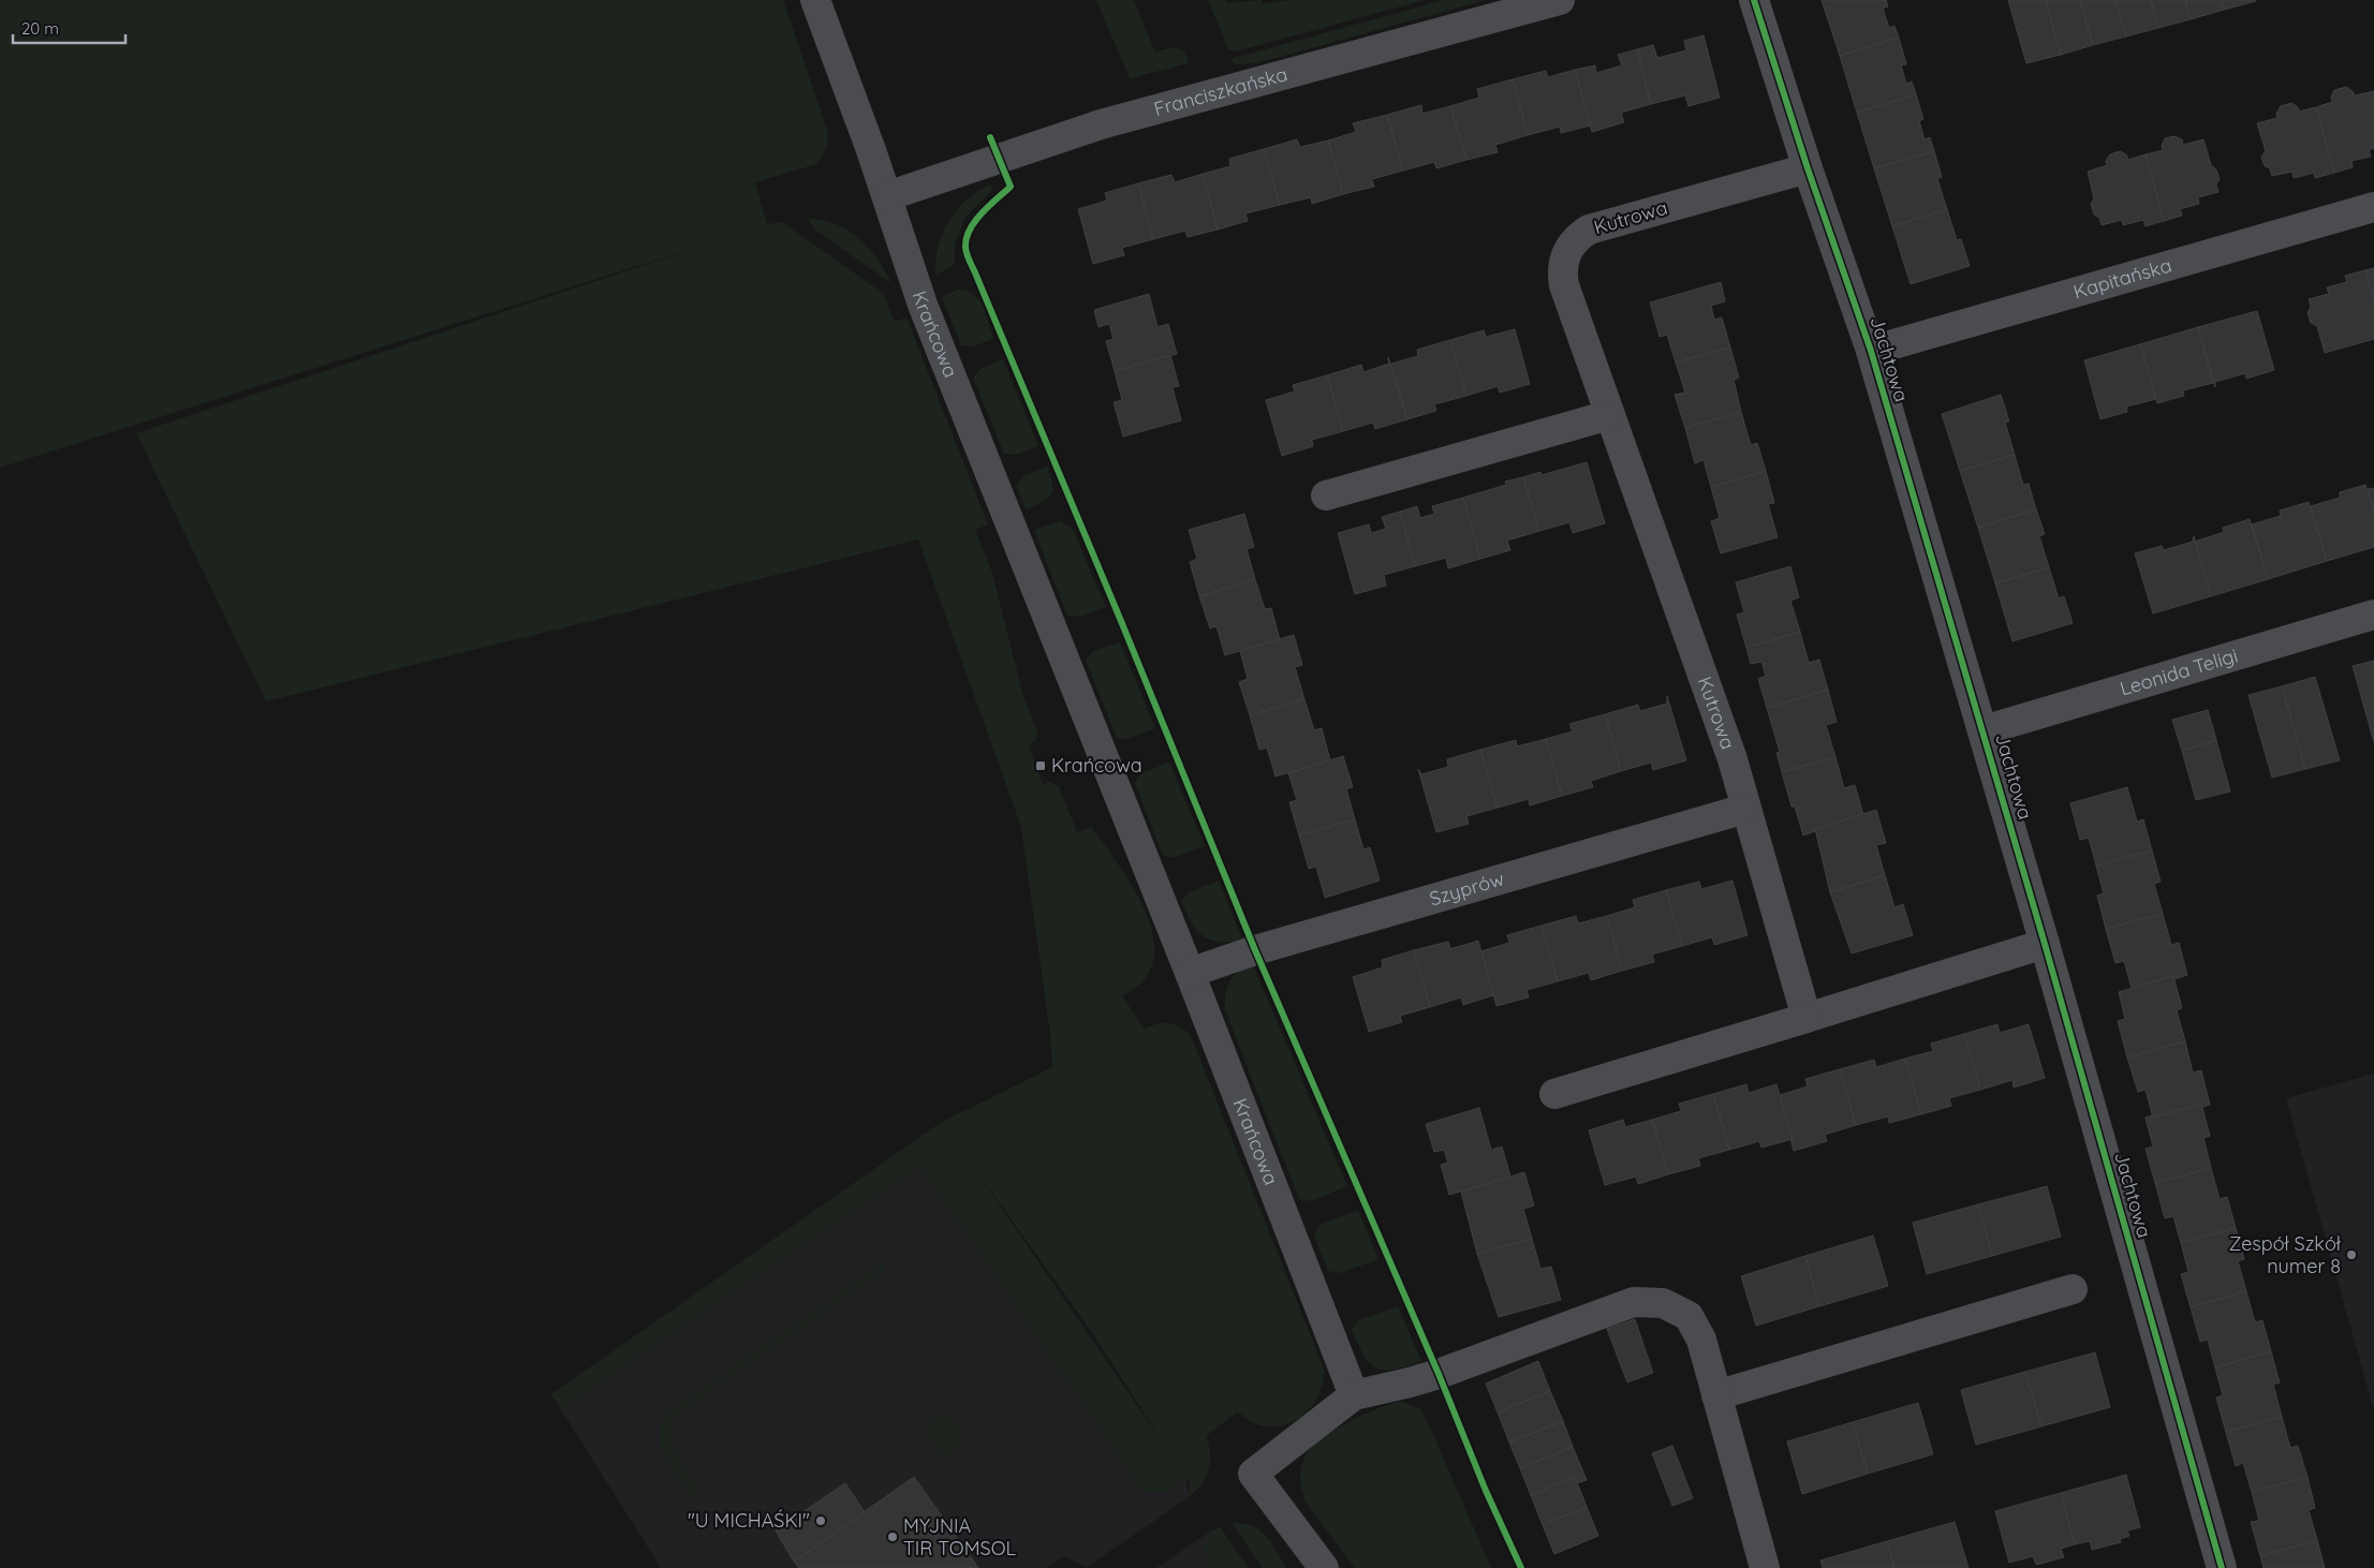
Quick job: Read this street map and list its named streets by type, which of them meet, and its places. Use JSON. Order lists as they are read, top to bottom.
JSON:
{
  "streets": {
    "street": [
      "Franciszkańska",
      "Kutrowa",
      "Kapitańska",
      "Krańcowa",
      "Jachtowa",
      "Leonida Teligi",
      "Szyprów"
    ]
  },
  "crossings": [
    ["Franciszkańska", "Krańcowa"],
    ["Kutrowa", "Jachtowa"],
    ["Kutrowa", "Szyprów"],
    ["Kapitańska", "Jachtowa"],
    ["Krańcowa", "Szyprów"],
    ["Jachtowa", "Leonida Teligi"]
  ],
  "places": {
    "transit": ["Krańcowa"],
    "other": ["Zespół Szkół numer 8", "\"U MICHAŚKI\"", "MYJNIA TIR TOMSOL"]
  },
  "scale_bar": "20 m"
}
